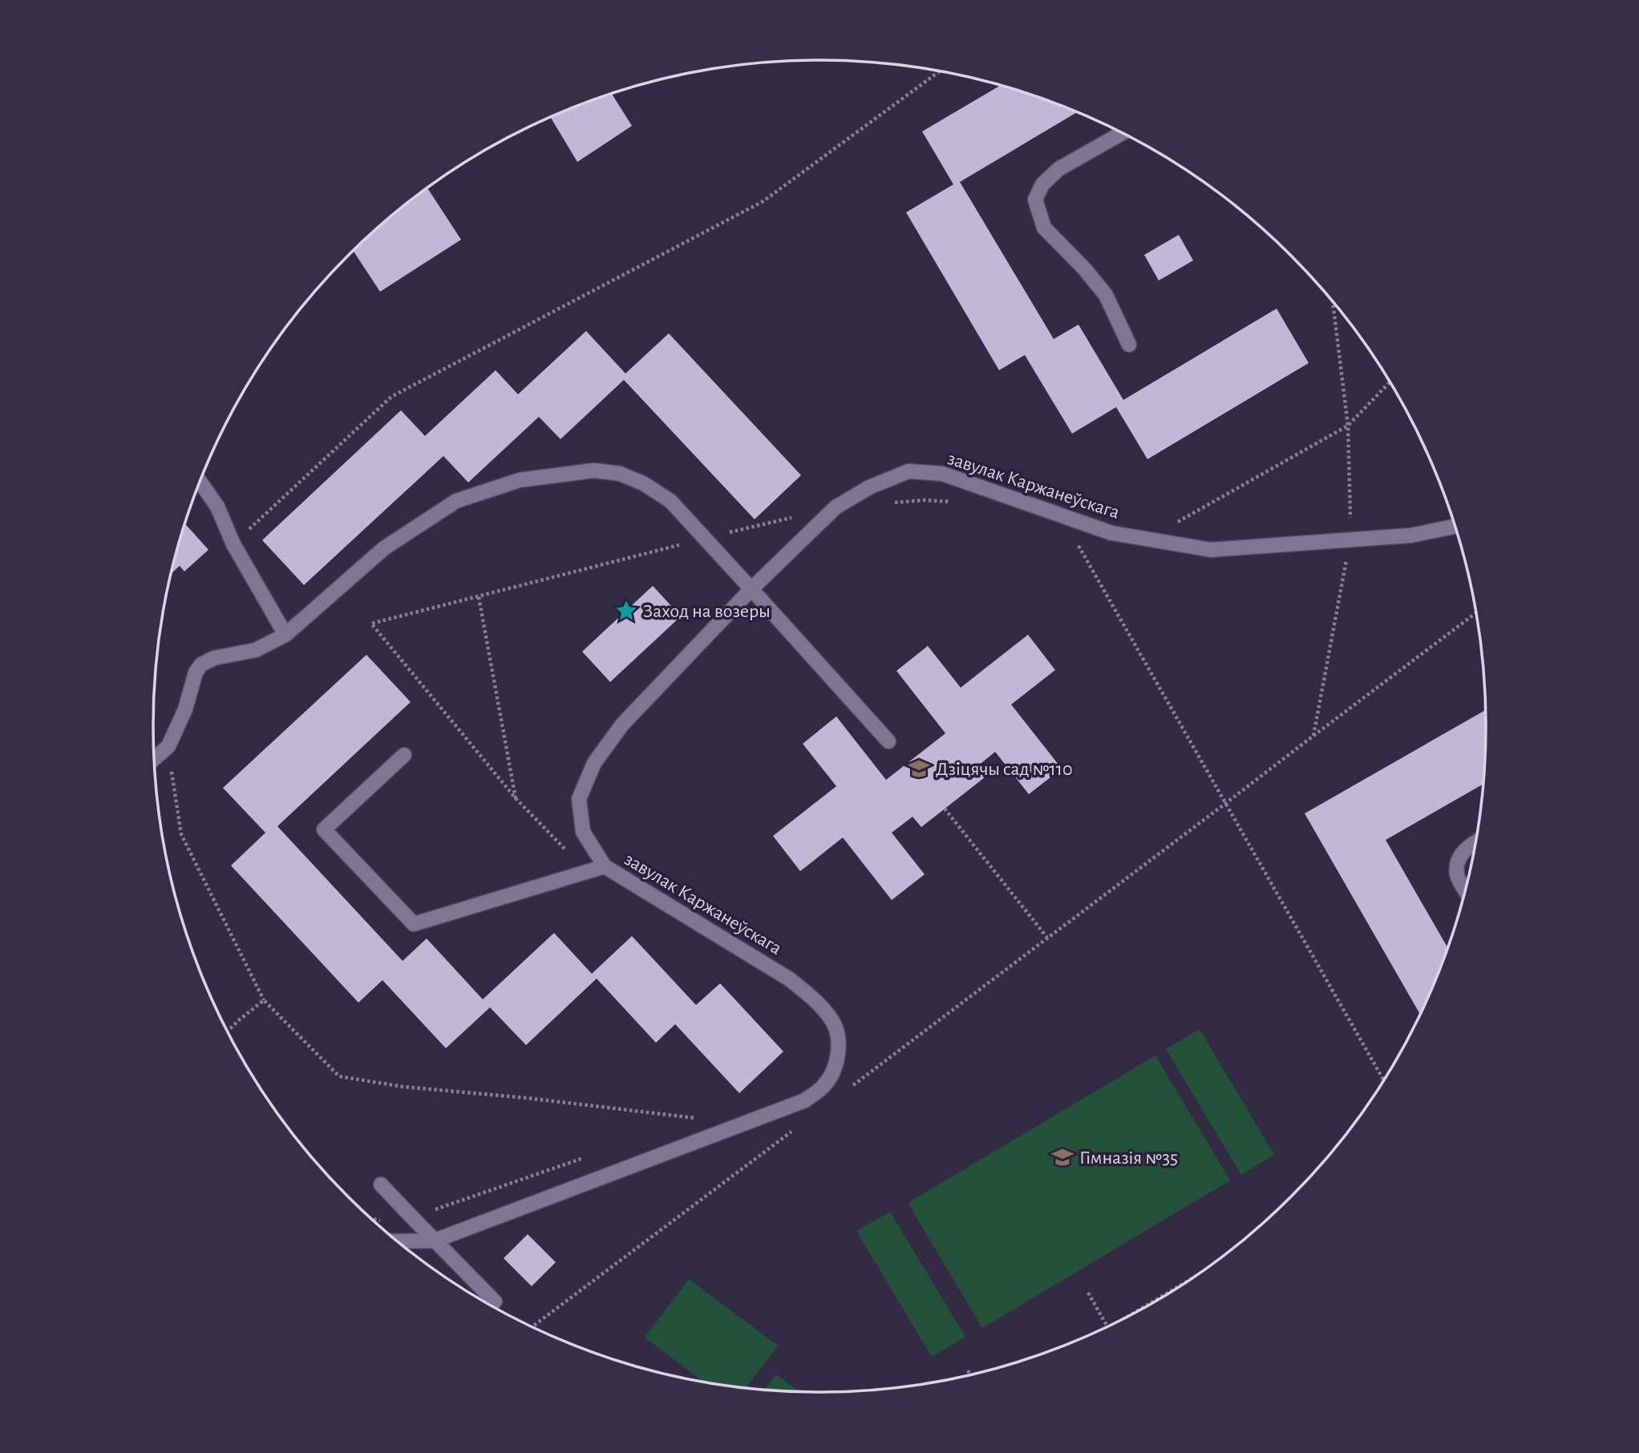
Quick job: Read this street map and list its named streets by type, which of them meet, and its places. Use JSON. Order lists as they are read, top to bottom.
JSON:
{
  "streets": {
    "street": ["завулак Каржанеўскага"]
  },
  "places": {
    "place": ["Заход на возеры"],
    "school or university": ["Дзіцячы сад №110", "Гімназія №35"]
  }
}
